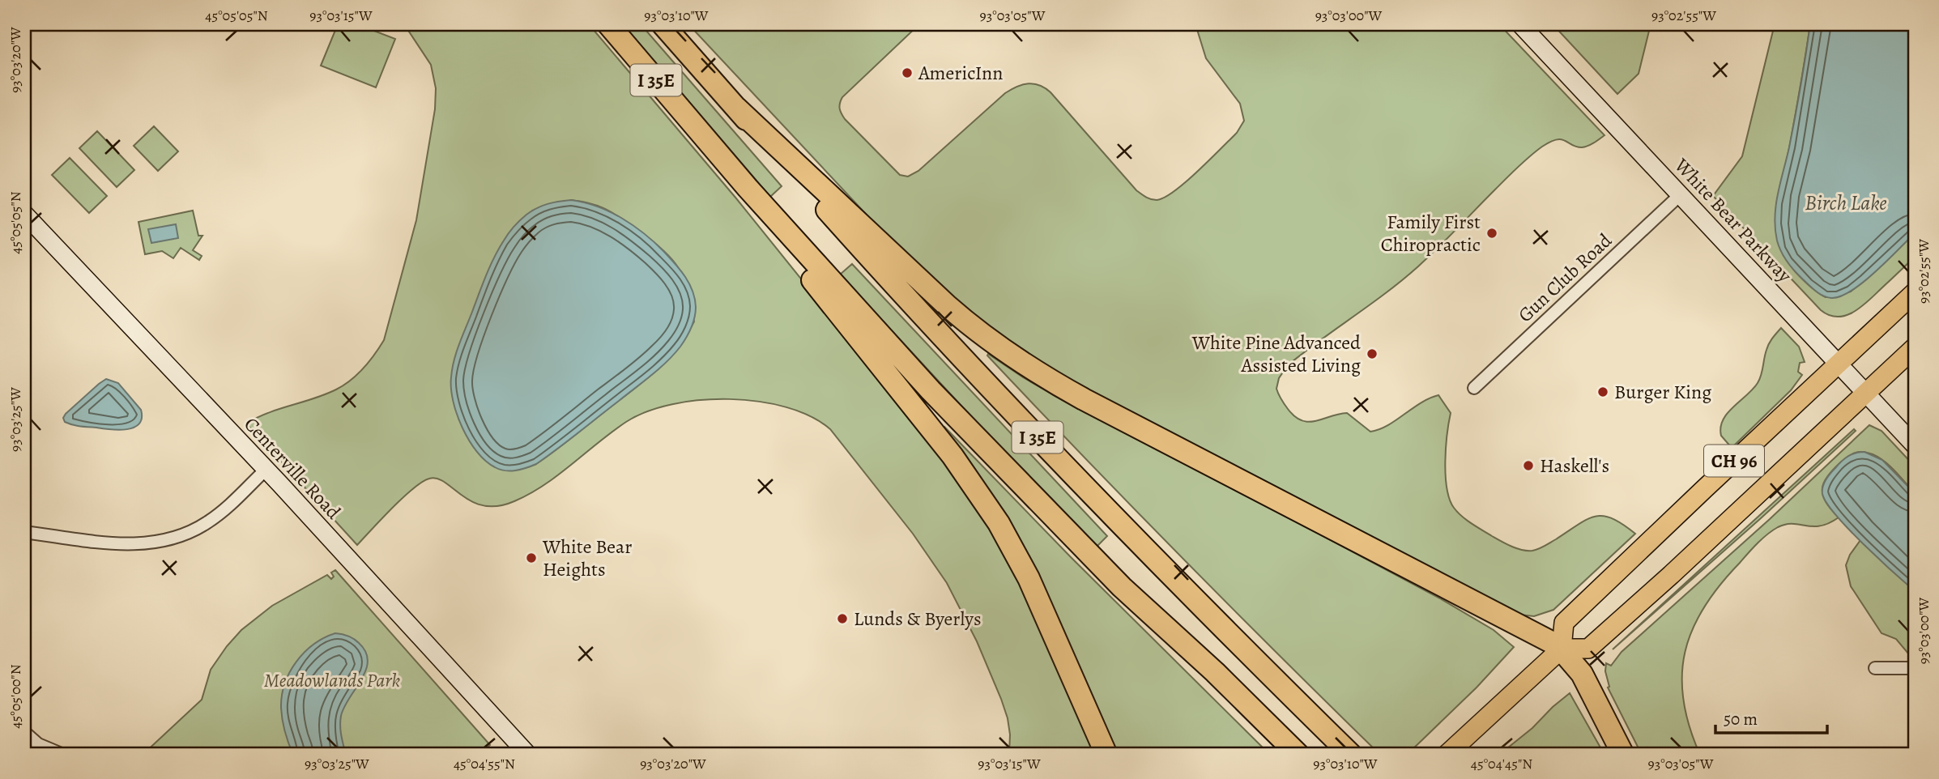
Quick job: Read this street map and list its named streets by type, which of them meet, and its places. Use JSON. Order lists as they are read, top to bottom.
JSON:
{
  "streets": {
    "highway": ["I 35E"],
    "main road": ["White Bear Parkway", "CH 96", "Centerville Road"],
    "street": ["Gun Club Road"]
  },
  "crossings": [
    ["White Bear Parkway", "Gun Club Road"],
    ["White Bear Parkway", "CH 96"]
  ],
  "water": ["Birch Lake"],
  "parks": ["Meadowlands Park"],
  "places": [
    "AmericInn",
    "Family First Chiropractic",
    "White Pine Advanced Assisted Living",
    "Burger King",
    "Haskell's",
    "White Bear Heights",
    "Lunds & Byerlys"
  ],
  "scale_bar": "50 m",
  "coordinates": [
    "45°05'05\"N",
    "93°03'15\"W",
    "93°03'10\"W",
    "93°03'05\"W",
    "93°03'00\"W",
    "93°02'55\"W",
    "93°03'20\"W",
    "93°03'25\"W",
    "45°05'00\"N",
    "45°04'55\"N",
    "45°04'45\"N"
  ]
}
